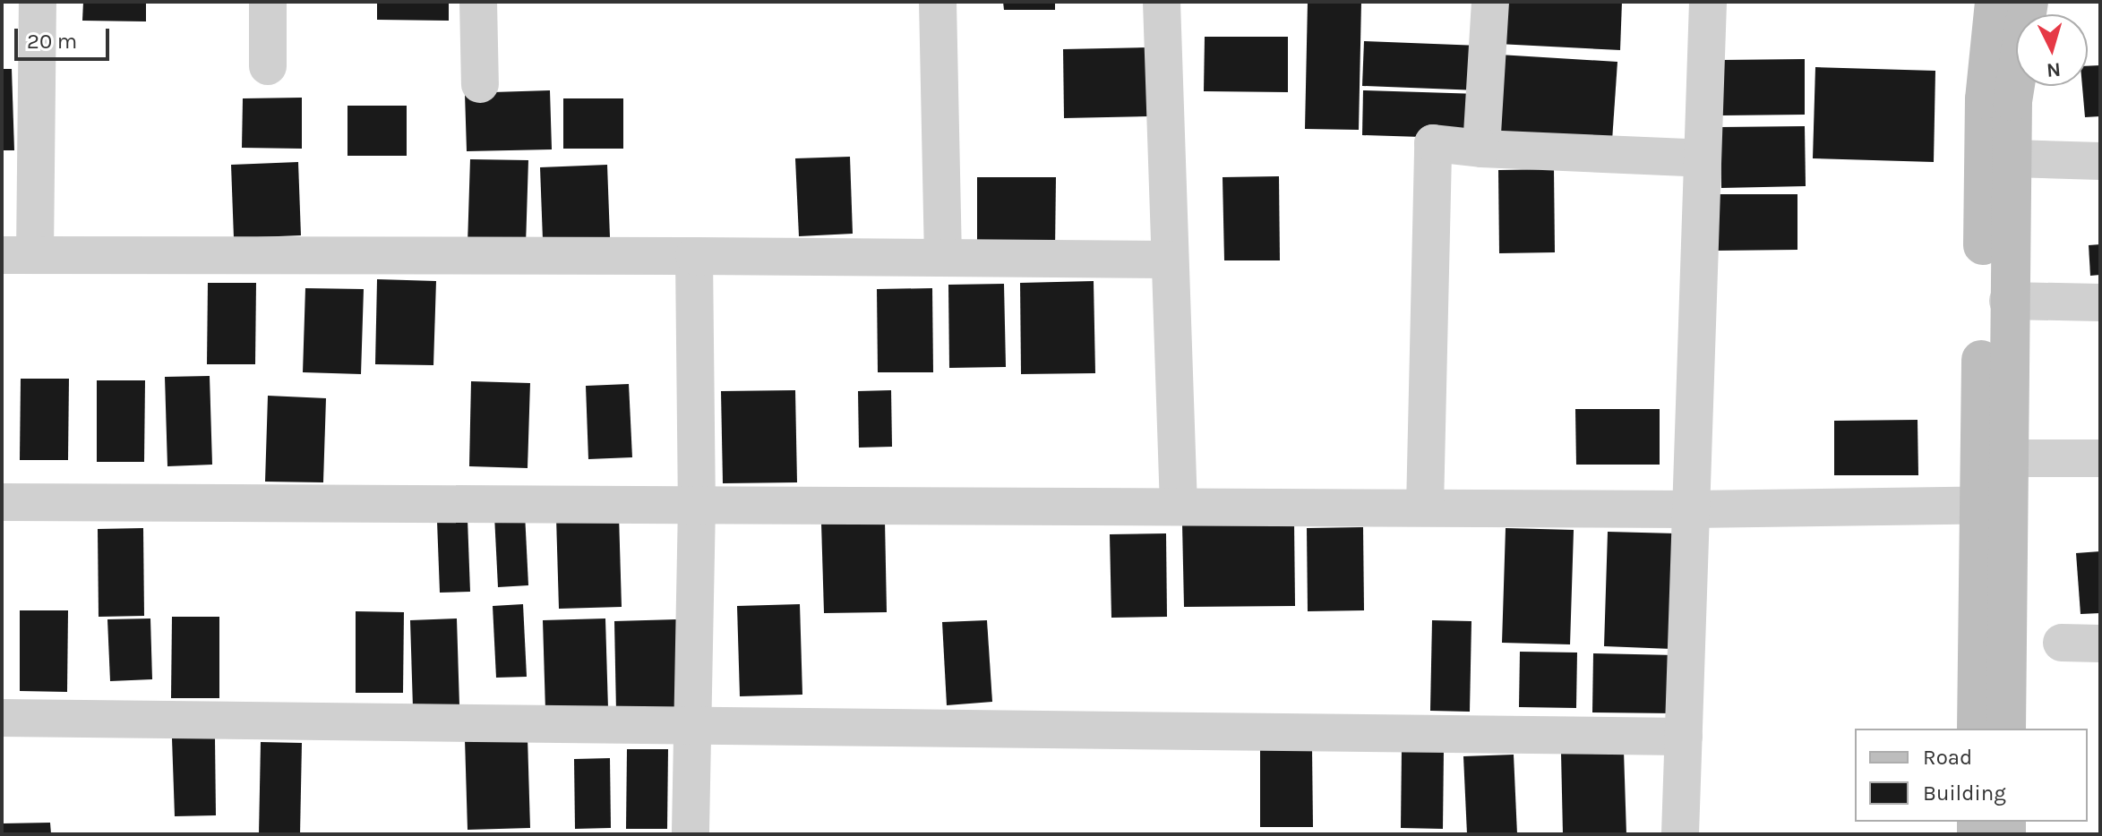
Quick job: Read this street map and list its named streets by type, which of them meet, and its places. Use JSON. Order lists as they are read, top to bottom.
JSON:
{
  "legend": ["Road", "Building"],
  "scale_bar": "20 m",
  "north": "bottom"
}
